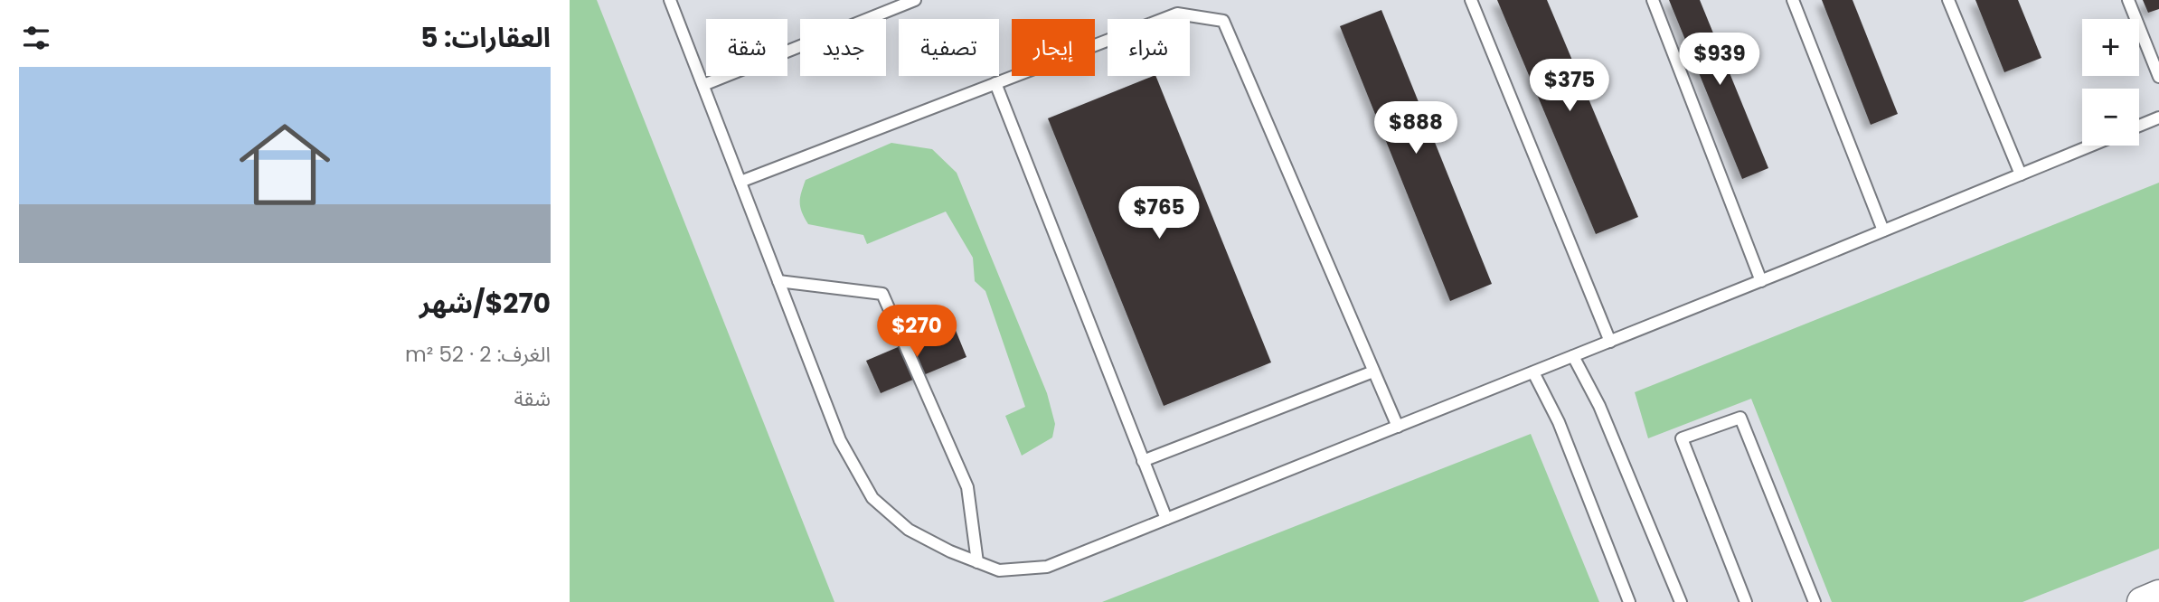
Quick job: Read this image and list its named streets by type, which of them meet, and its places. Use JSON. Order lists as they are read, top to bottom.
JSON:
{
  "page": {
    "heading": "العقارات: 5",
    "map_buttons": ["+", "−"],
    "chip": [
      "شراء",
      "إيجار",
      "تصفية",
      "جديد",
      "شقة"
    ],
    "price": [
      "$939",
      "$375",
      "$888",
      "$765",
      "$270"
    ],
    "list": [
      {
        "name": "$270/شهر",
        "note": "الغرف: 2 · 52 m² · شقة"
      }
    ]
  }
}
